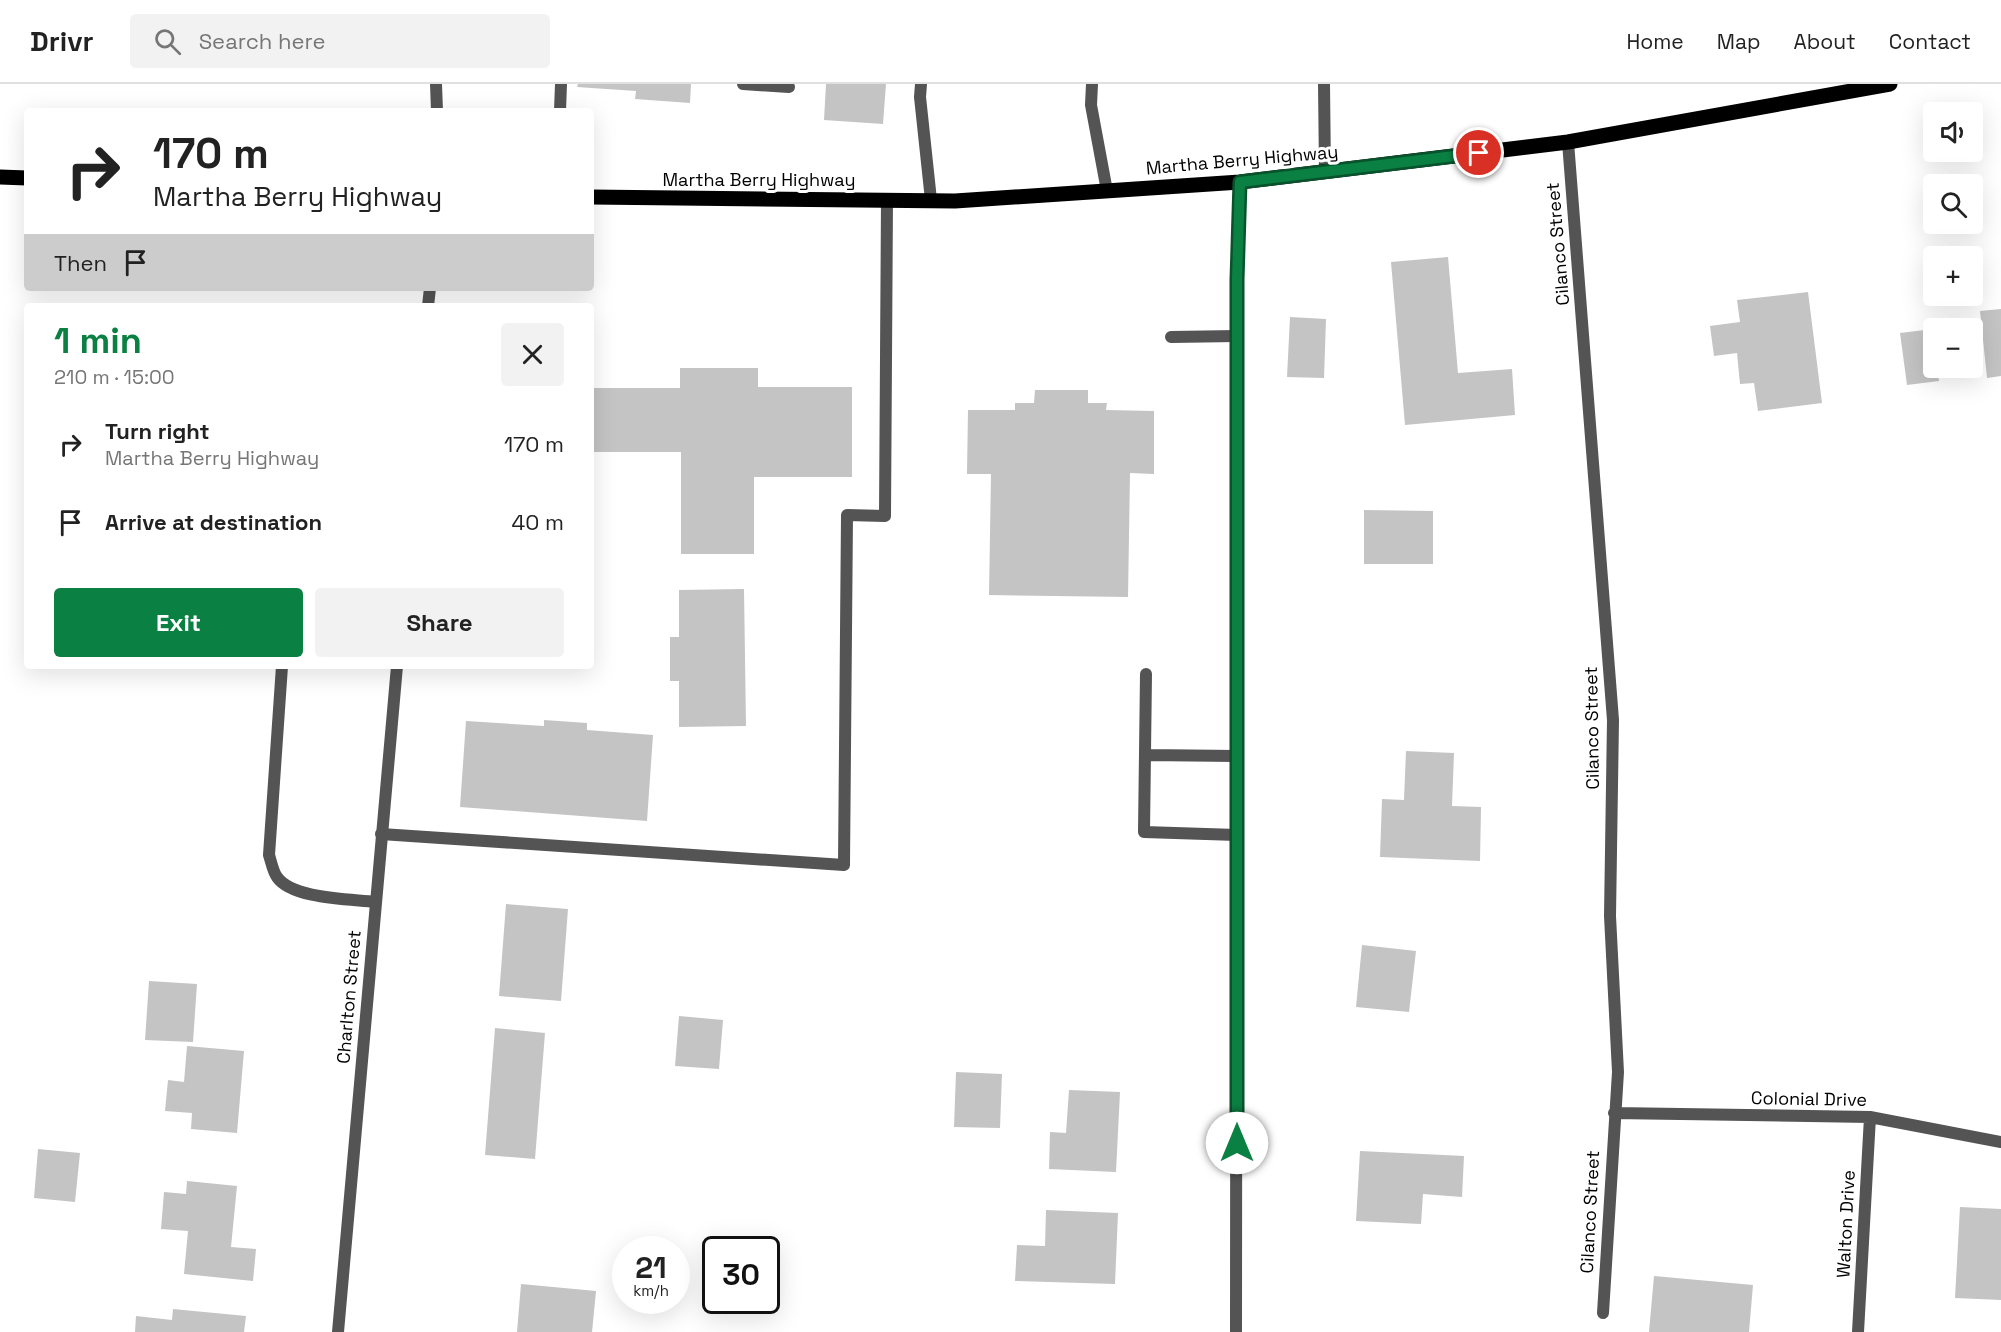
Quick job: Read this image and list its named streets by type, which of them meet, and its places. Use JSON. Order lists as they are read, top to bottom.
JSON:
{
  "streets": {
    "main road": ["Martha Berry Highway"],
    "street": [
      "Cilanco Street",
      "Charlton Street",
      "Colonial Drive",
      "Walton Drive"
    ]
  },
  "crossings": [
    ["Martha Berry Highway", "Cilanco Street"],
    ["Cilanco Street", "Colonial Drive"],
    ["Colonial Drive", "Walton Drive"]
  ],
  "page": {
    "header": "Drivr",
    "search": "Search here",
    "nav": [
      "Home",
      "Map",
      "About",
      "Contact"
    ],
    "map_buttons": ["+", "−"],
    "turn": ["170 m", "Martha Berry Highway"],
    "then": "Then",
    "heading": ["1 min", "210 m · 15:00"],
    "list": [
      {
        "name": "Turn right",
        "note": "Martha Berry Highway",
        "value": "170 m"
      },
      {
        "name": "Arrive at destination",
        "value": "40 m"
      }
    ],
    "buttons": ["Exit", "Share"],
    "speed": "21 km/h",
    "limit": "30"
  }
}
